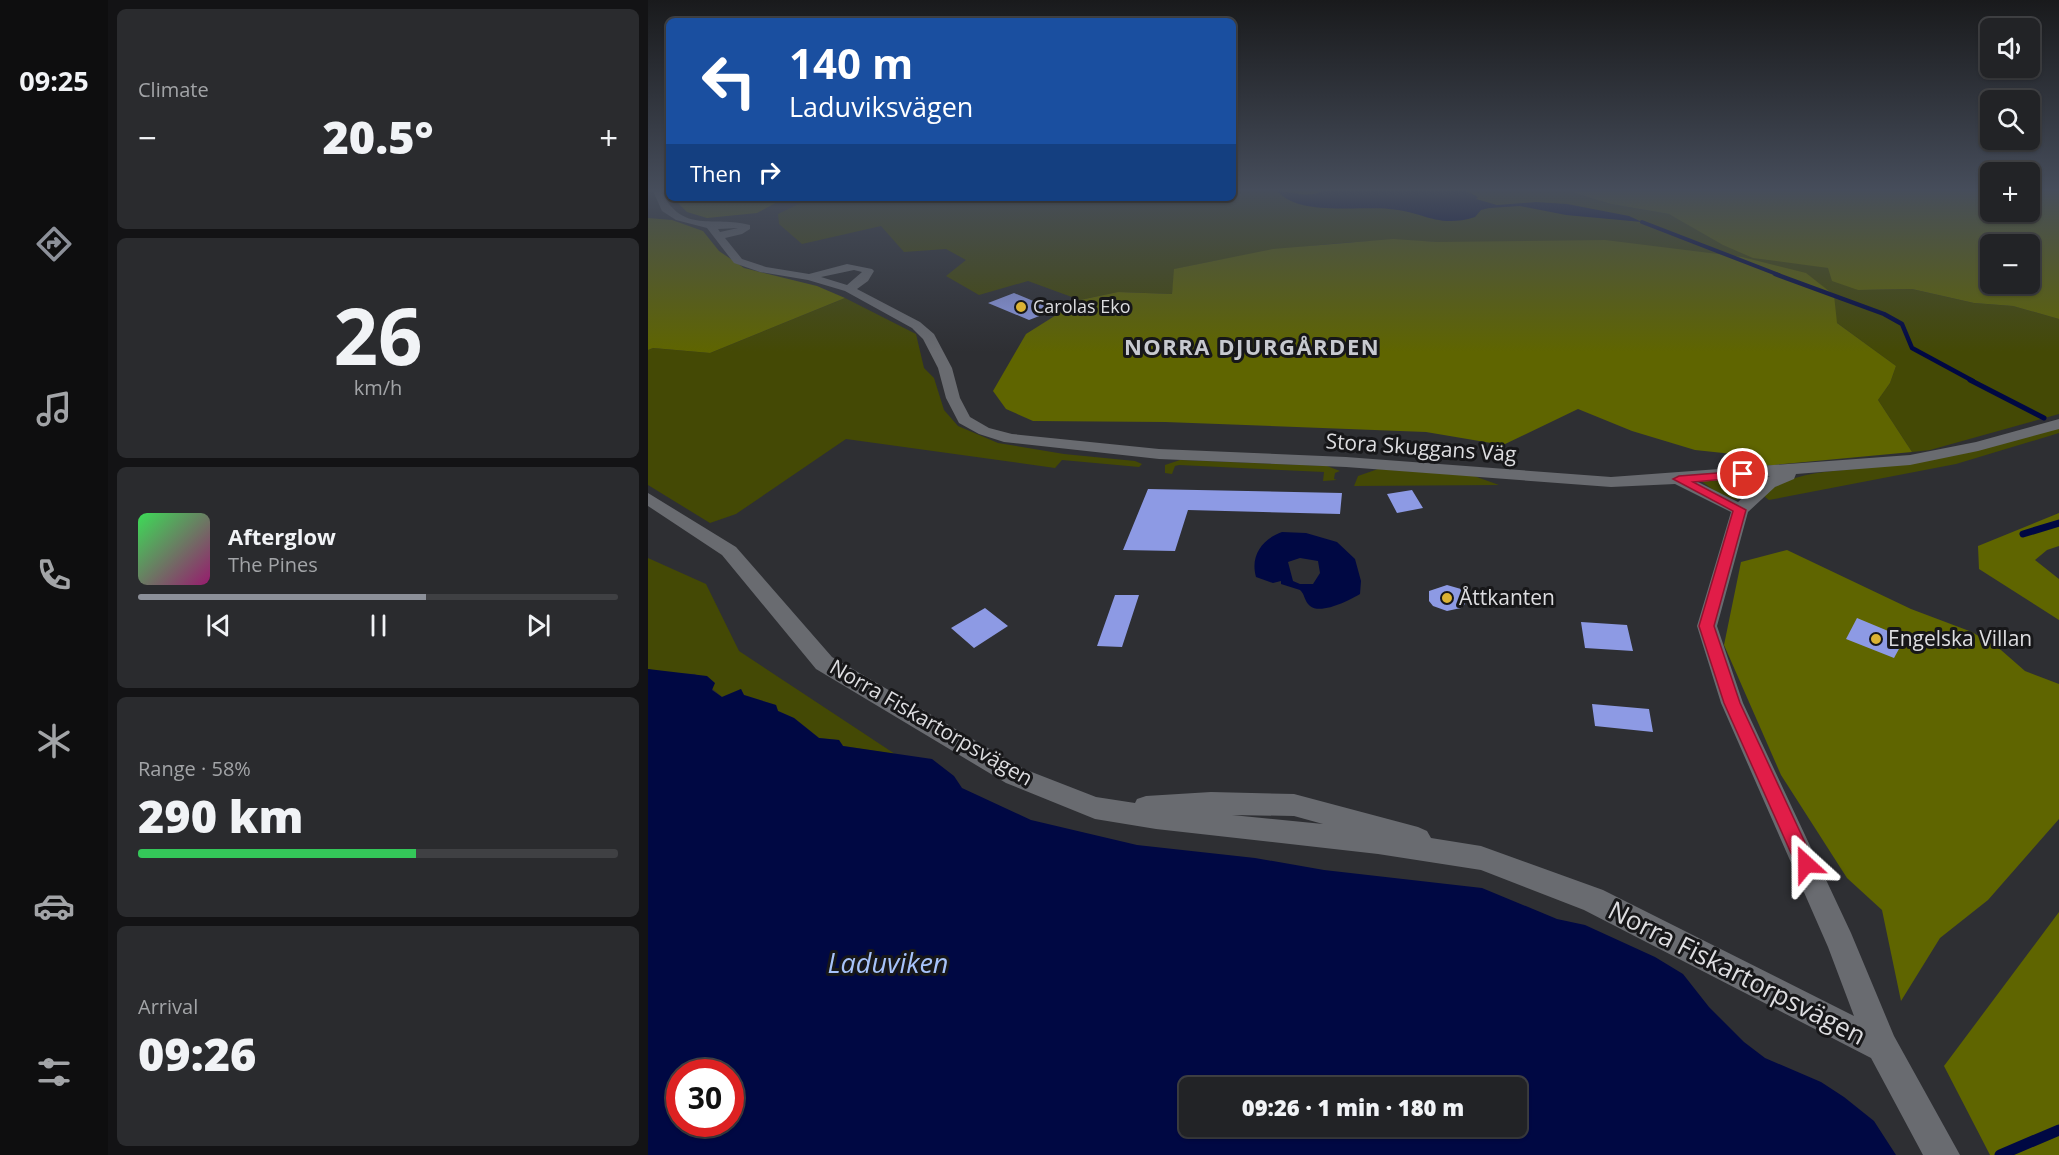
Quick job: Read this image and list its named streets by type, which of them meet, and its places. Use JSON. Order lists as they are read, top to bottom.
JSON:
{
  "streets": {
    "street": ["Stora Skuggans Väg", "Norra Fiskartorpsvägen"]
  },
  "districts": ["NORRA DJURGÅRDEN"],
  "water": ["Laduviken"],
  "places": ["Carolas Eko", "Åttkanten", "Engelska Villan"],
  "page": {
    "tabs": "09:25",
    "tile": [
      "Climate",
      ["26", "km/h"],
      ["Range · 58%", "290 km"],
      ["Arrival", "09:26"]
    ],
    "map_buttons": ["+", "−"],
    "turn": ["140 m", "Laduviksvägen"],
    "heat": ["−", "20.5°", "+"],
    "then": "Then",
    "song": ["Afterglow", "The Pines"],
    "limit": "30",
    "trip": "09:26 · 1 min · 180 m"
  }
}
